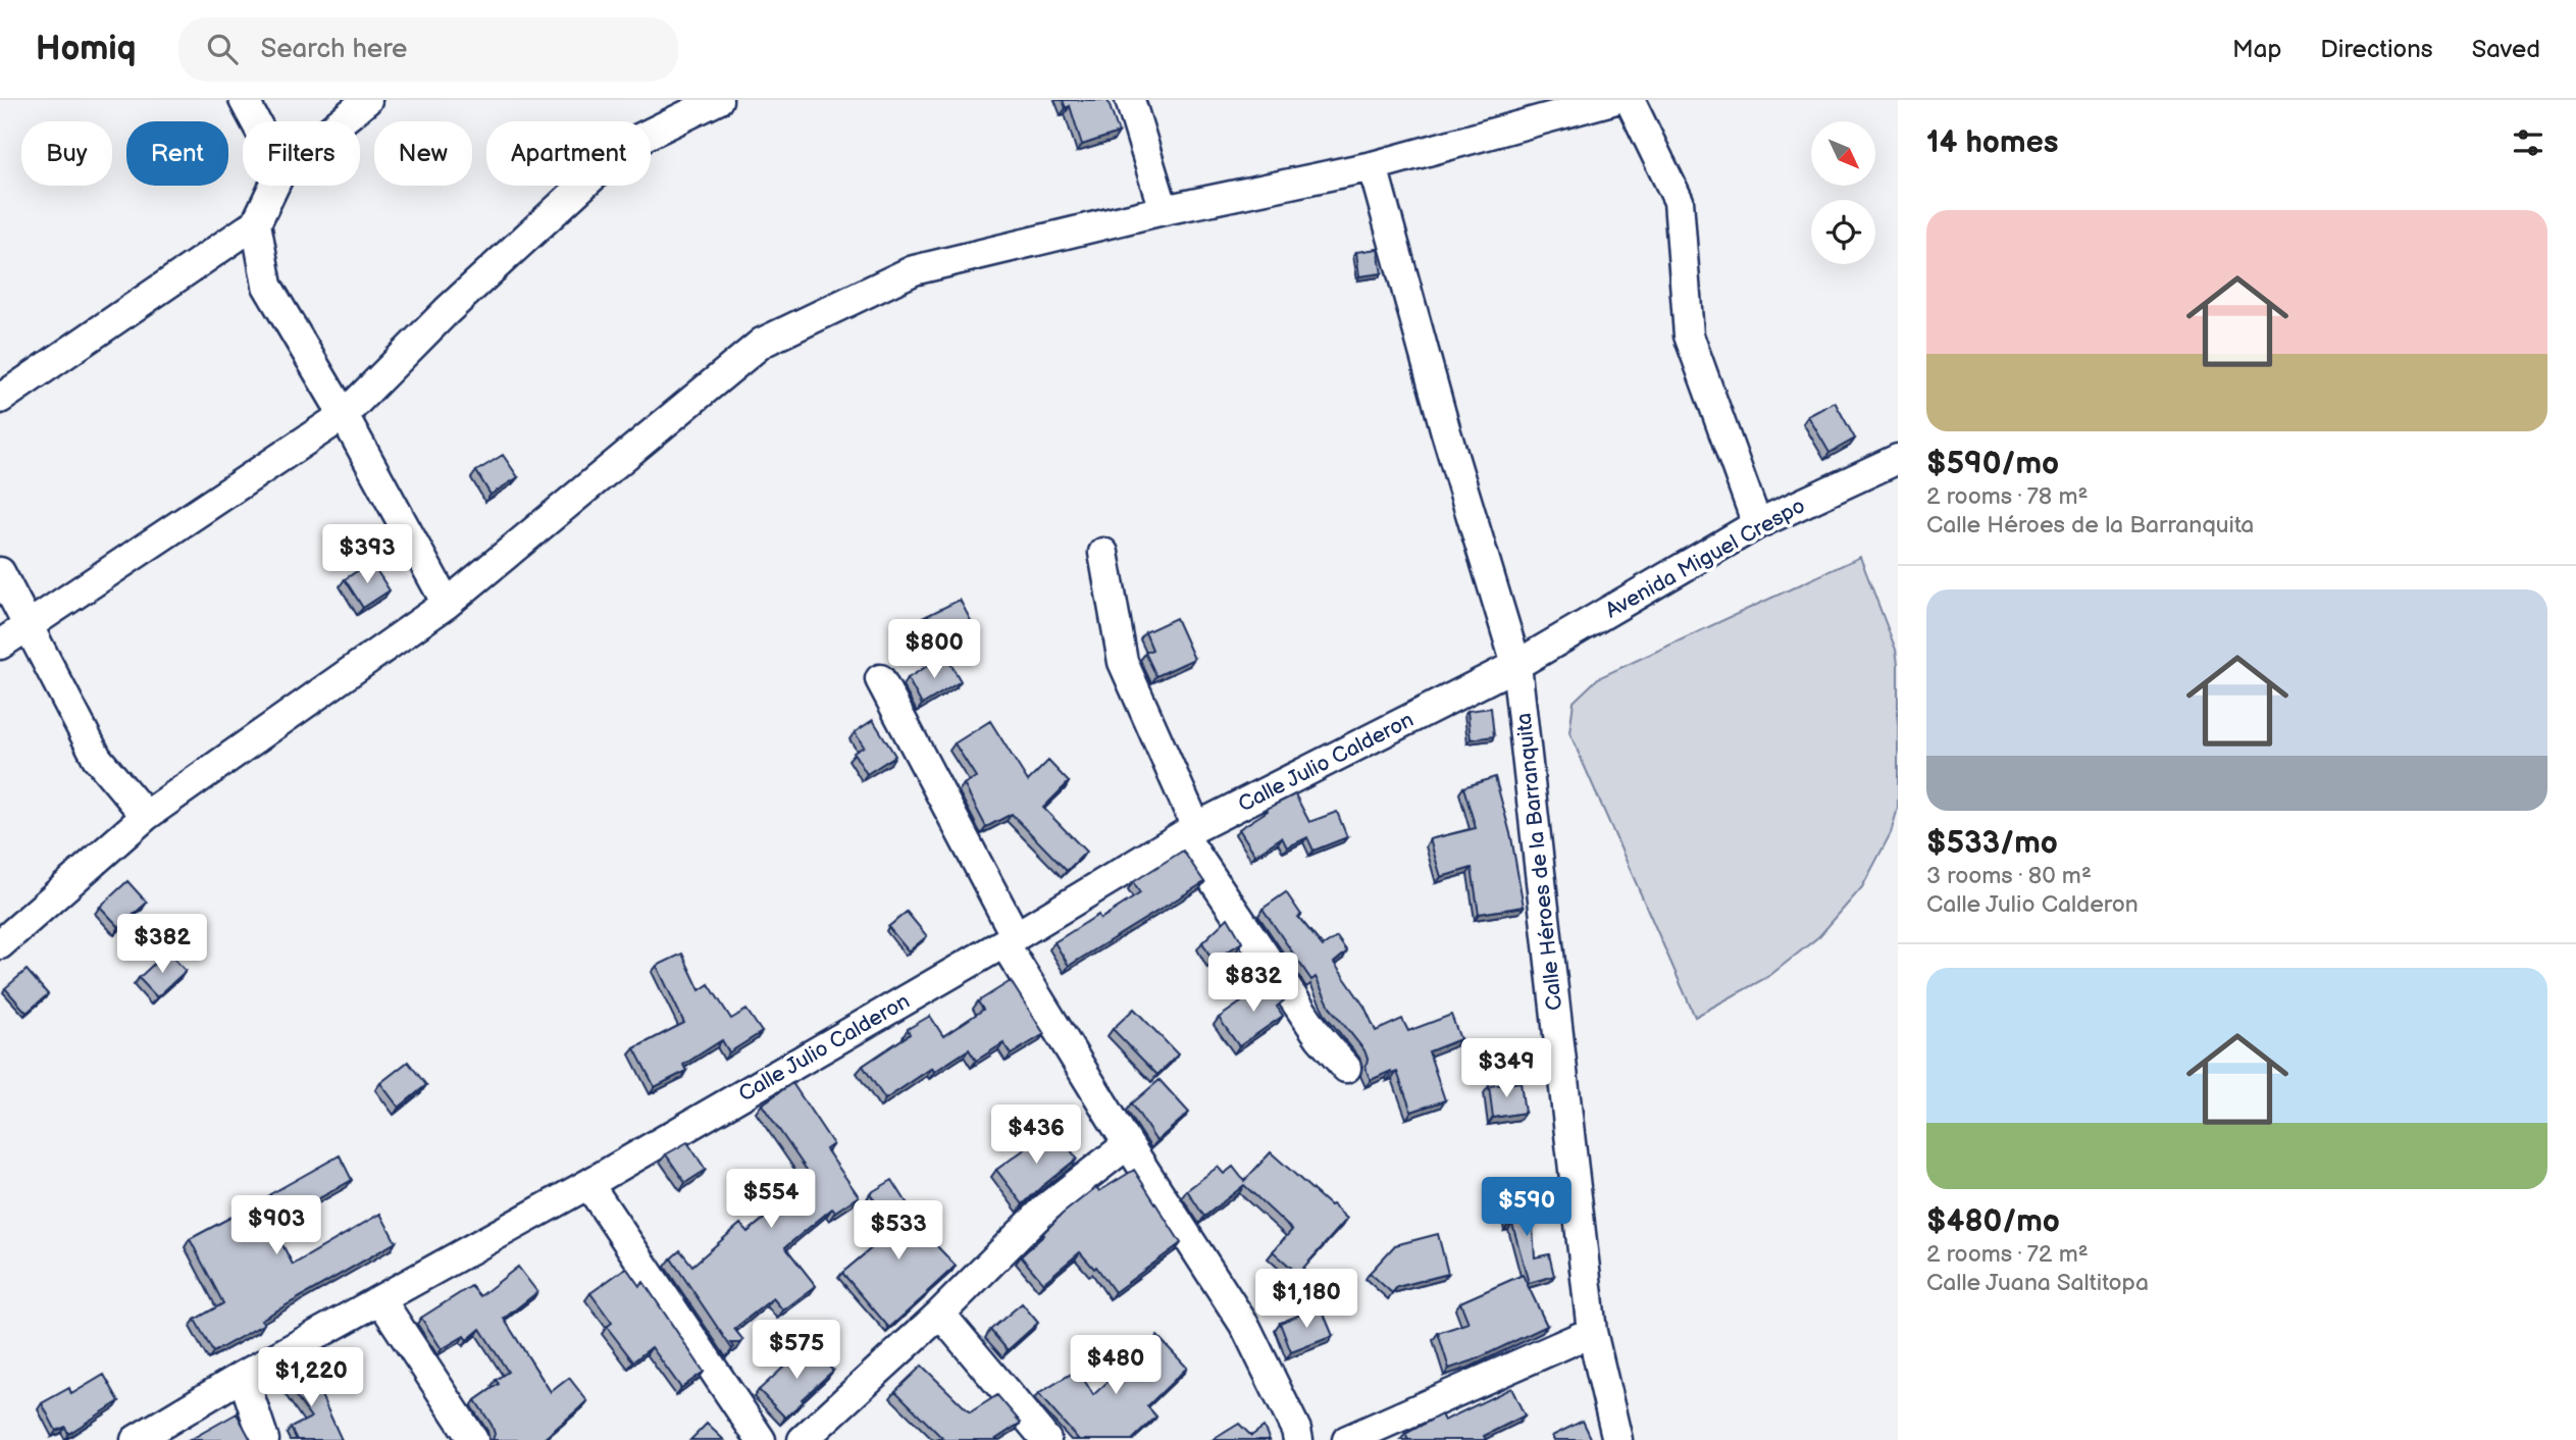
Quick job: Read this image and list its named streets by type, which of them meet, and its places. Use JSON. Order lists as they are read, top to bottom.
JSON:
{
  "streets": {
    "street": ["Avenida Miguel Crespo", "Calle Julio Calderon", "Calle Héroes de la Barranquita"]
  },
  "crossings": [
    ["Avenida Miguel Crespo", "Calle Julio Calderon"],
    ["Avenida Miguel Crespo", "Calle Héroes de la Barranquita"],
    ["Calle Julio Calderon", "Calle Héroes de la Barranquita"]
  ],
  "north": "bottom right",
  "page": {
    "header": "Homiq",
    "search": "Search here",
    "nav": ["Map", "Directions", "Saved"],
    "heading": "14 homes",
    "chip": [
      "Buy",
      "Rent",
      "Filters",
      "New",
      "Apartment"
    ],
    "list": [
      {
        "name": "$590/mo",
        "note": "2 rooms · 78 m² · Calle Héroes de la Barranquita"
      },
      {
        "name": "$533/mo",
        "note": "3 rooms · 80 m² · Calle Julio Calderon"
      },
      {
        "name": "$480/mo",
        "note": "2 rooms · 72 m² · Calle Juana Saltitopa"
      }
    ],
    "price": [
      "$393",
      "$800",
      "$382",
      "$832",
      "$349",
      "$436",
      "$554",
      "$590",
      "$903",
      "$533",
      "$1,180",
      "$575",
      "$480",
      "$1,220"
    ]
  }
}
